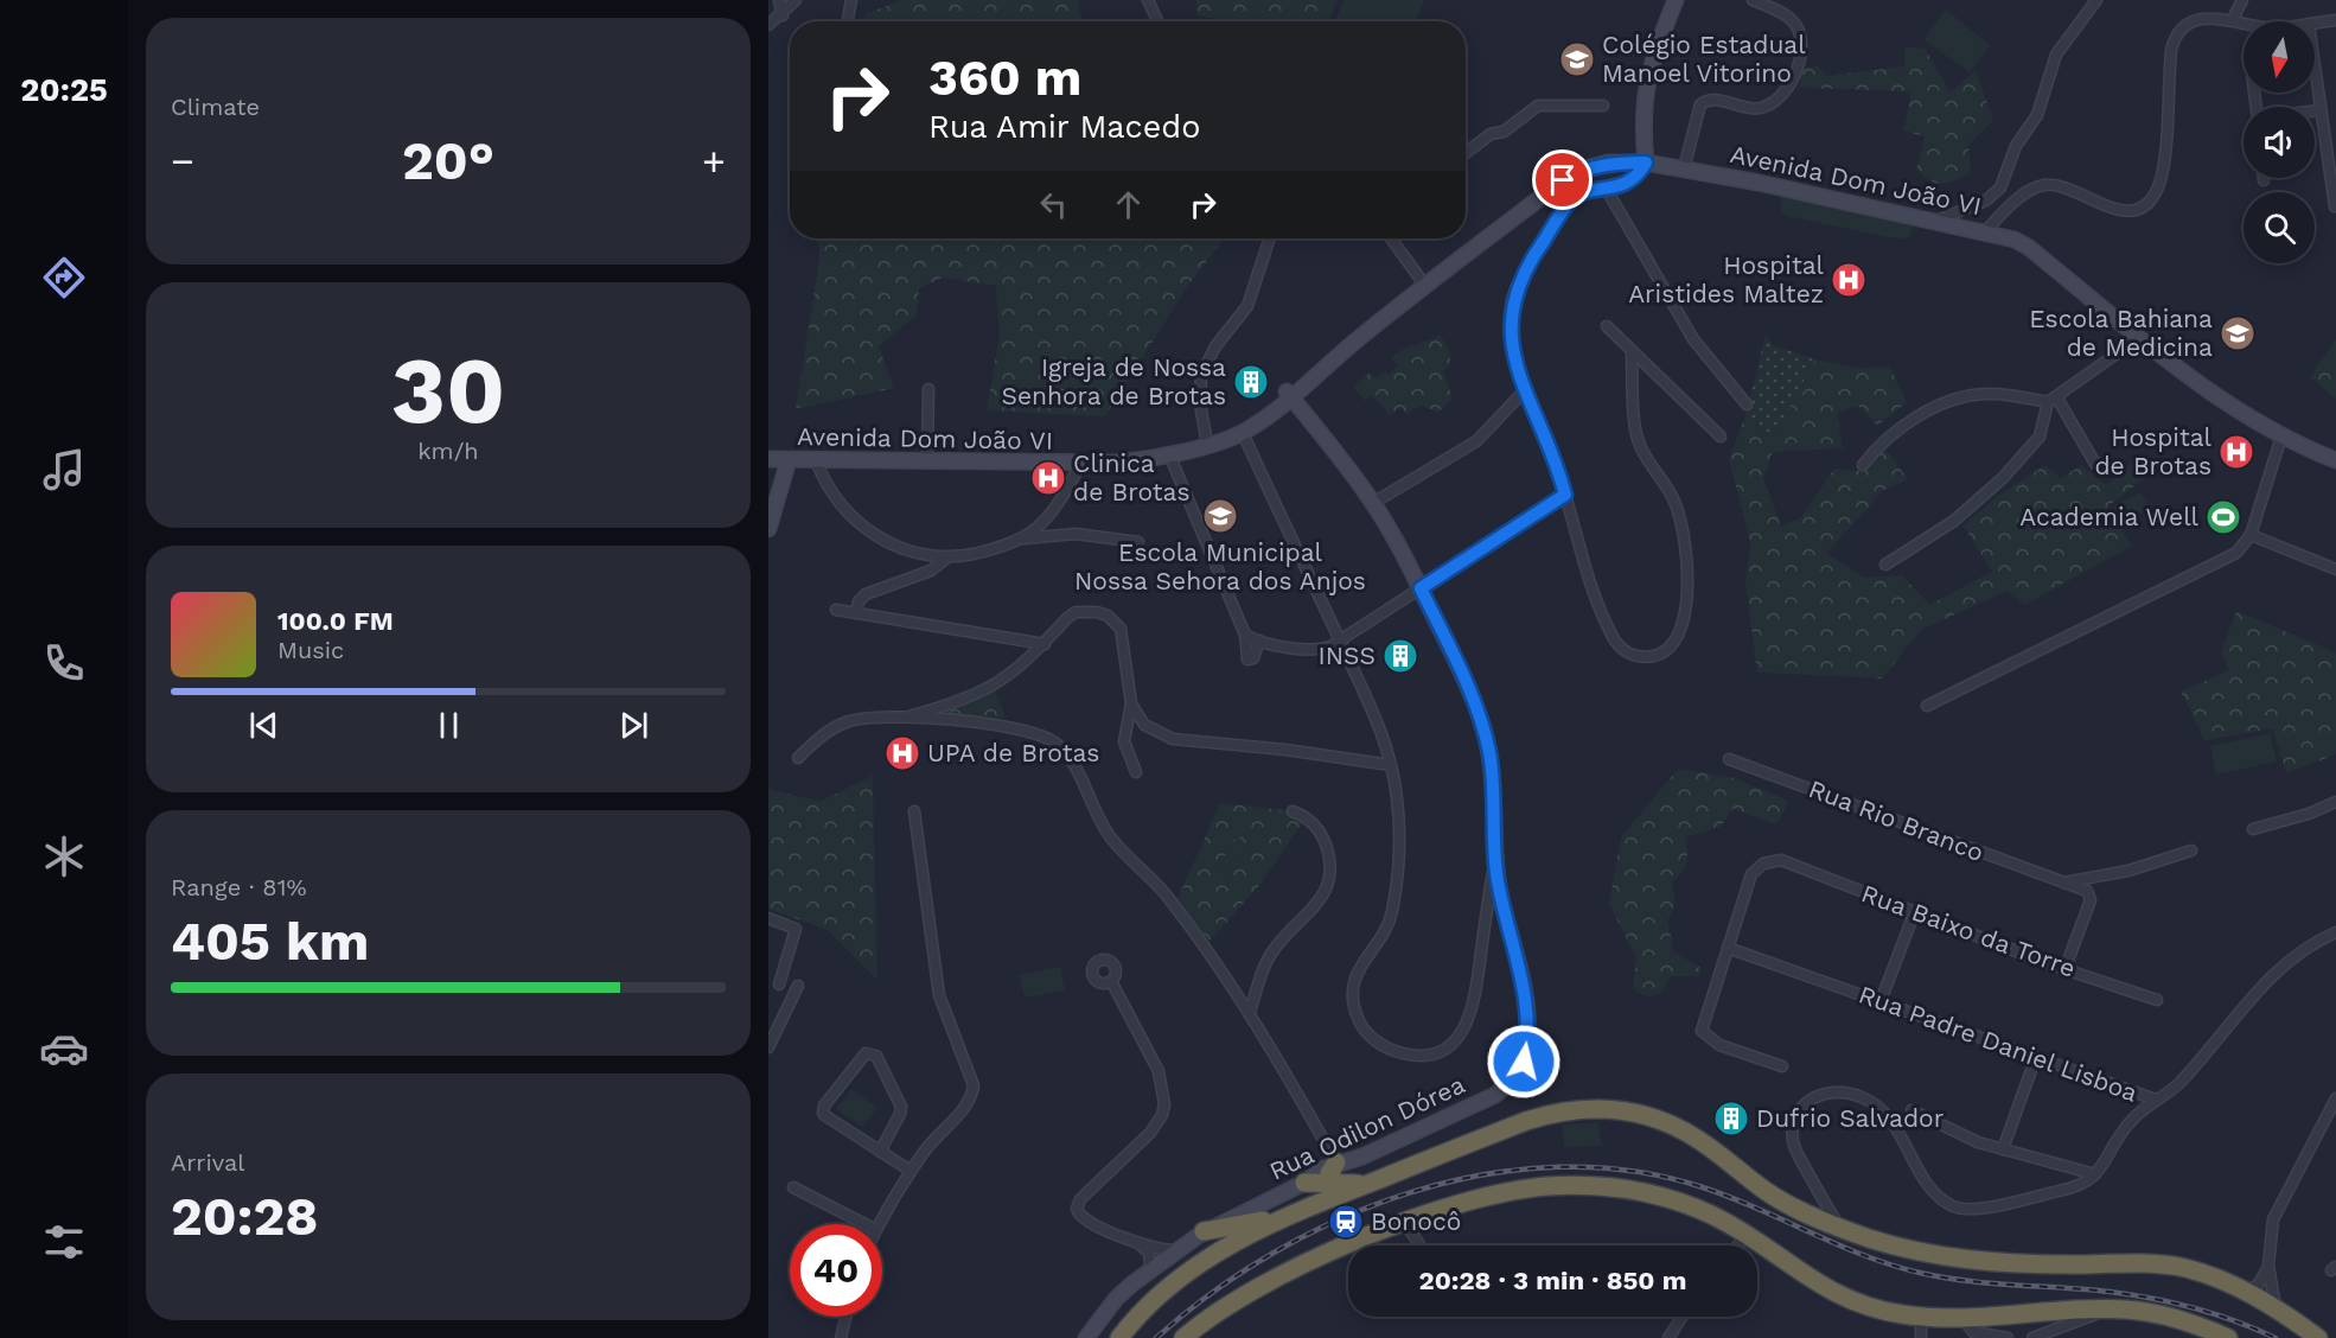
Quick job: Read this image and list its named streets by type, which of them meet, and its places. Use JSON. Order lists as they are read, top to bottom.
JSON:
{
  "streets": {
    "main road": ["Avenida Dom João VI", "Rua Odilon Dórea"],
    "street": ["Rua Rio Branco", "Rua Baixo da Torre", "Rua Padre Daniel Lisboa"]
  },
  "crossings": [
    ["Avenida Dom João VI", "Rua Odilon Dórea"],
    ["Rua Rio Branco", "Rua Baixo da Torre"],
    ["Rua Baixo da Torre", "Rua Padre Daniel Lisboa"]
  ],
  "places": {
    "school or university": ["Colégio Estadual Manoel Vitorino", "Escola Bahiana de Medicina", "Escola Municipal Nossa Sehora dos Anjos"],
    "hospital": [
      "Hospital Aristides Maltez",
      "Hospital de Brotas",
      "Clinica de Brotas",
      "UPA de Brotas"
    ],
    "building": ["Igreja de Nossa Senhora de Brotas", "INSS", "Dufrio Salvador"],
    "sports": ["Academia Well"],
    "station": ["Bonocô"]
  },
  "north": "bottom",
  "page": {
    "tabs": "20:25",
    "tile": [
      "Climate",
      ["30", "km/h"],
      ["Range · 81%", "405 km"],
      ["Arrival", "20:28"]
    ],
    "turn": ["360 m", "Rua Amir Macedo"],
    "heat": ["−", "20°", "+"],
    "song": ["100.0 FM", "Music"],
    "limit": "40",
    "trip": "20:28 · 3 min · 850 m"
  }
}
